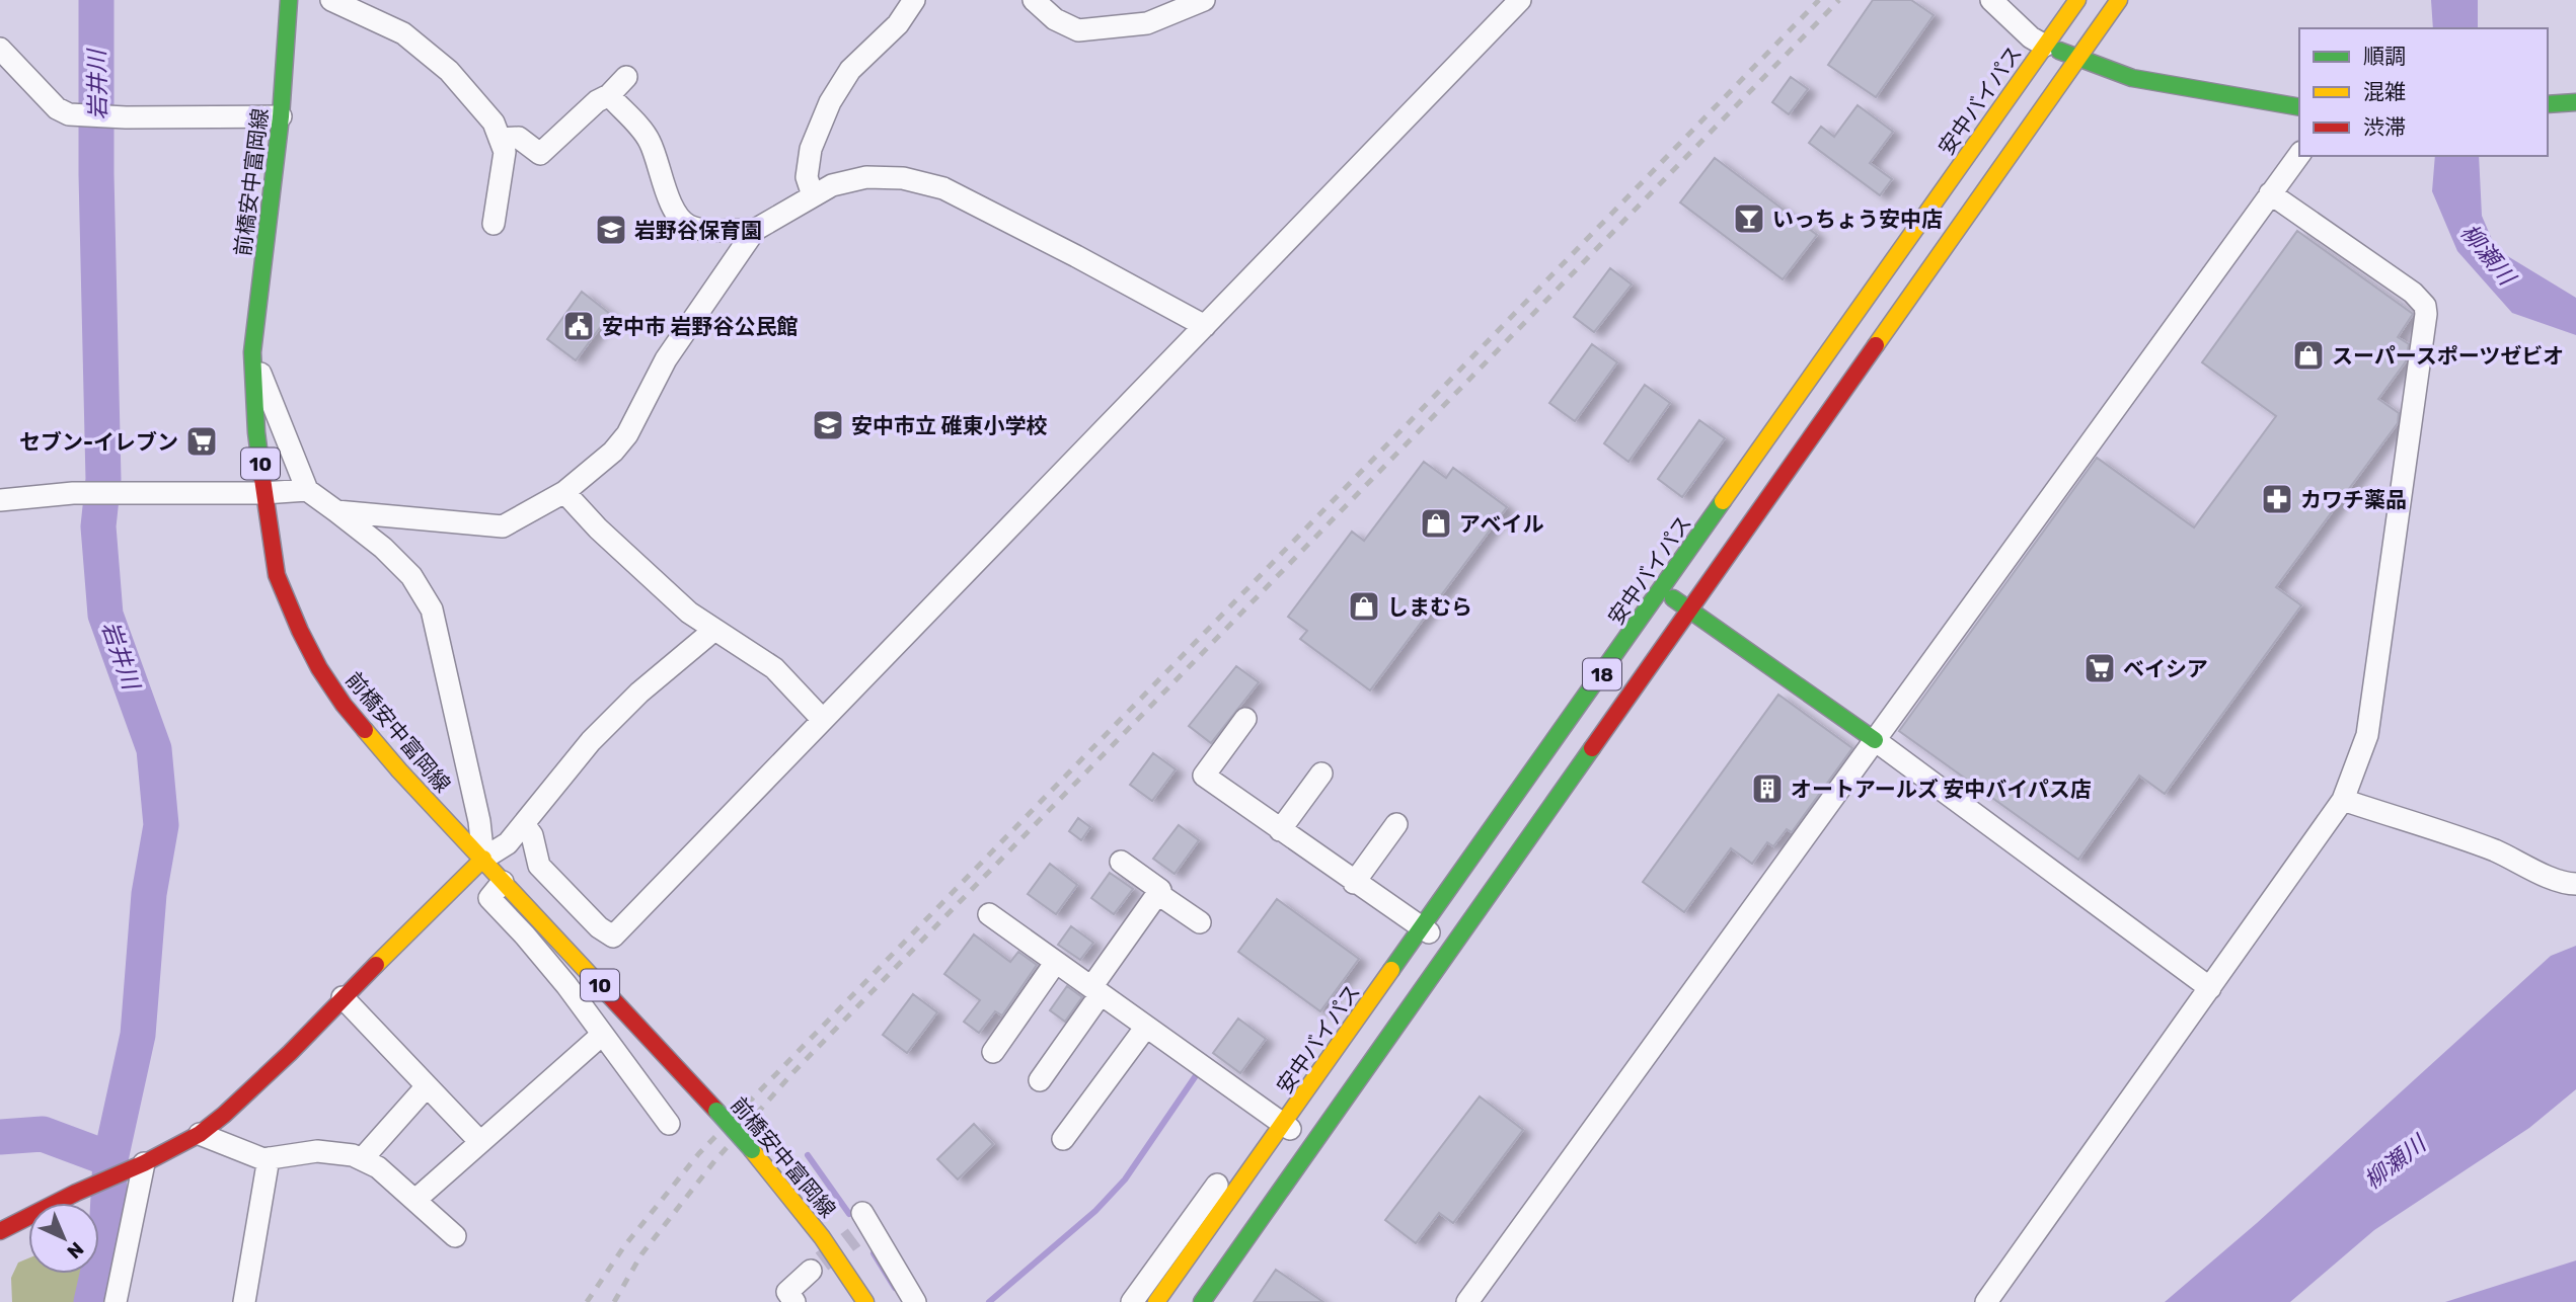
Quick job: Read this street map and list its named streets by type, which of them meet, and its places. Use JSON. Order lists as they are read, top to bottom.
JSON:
{
  "streets": {
    "main road": [
      "安中バイパス",
      "前橋安中富岡線",
      "10",
      "18"
    ]
  },
  "water": ["岩井川", "柳瀬川"],
  "places": {
    "bar": ["いっちょう安中店"],
    "school or university": ["岩野谷保育園", "安中市立 碓東小学校"],
    "public building": ["安中市 岩野谷公民館"],
    "shop": ["スーパースポーツゼビオ", "アベイル", "しまむら"],
    "supermarket": ["セブン-イレブン", "ベイシア"],
    "pharmacy": ["カワチ薬品"],
    "building": ["オートアールズ 安中バイパス店"]
  },
  "legend": ["順調", "混雑", "渋滞"],
  "north": "bottom right"
}
